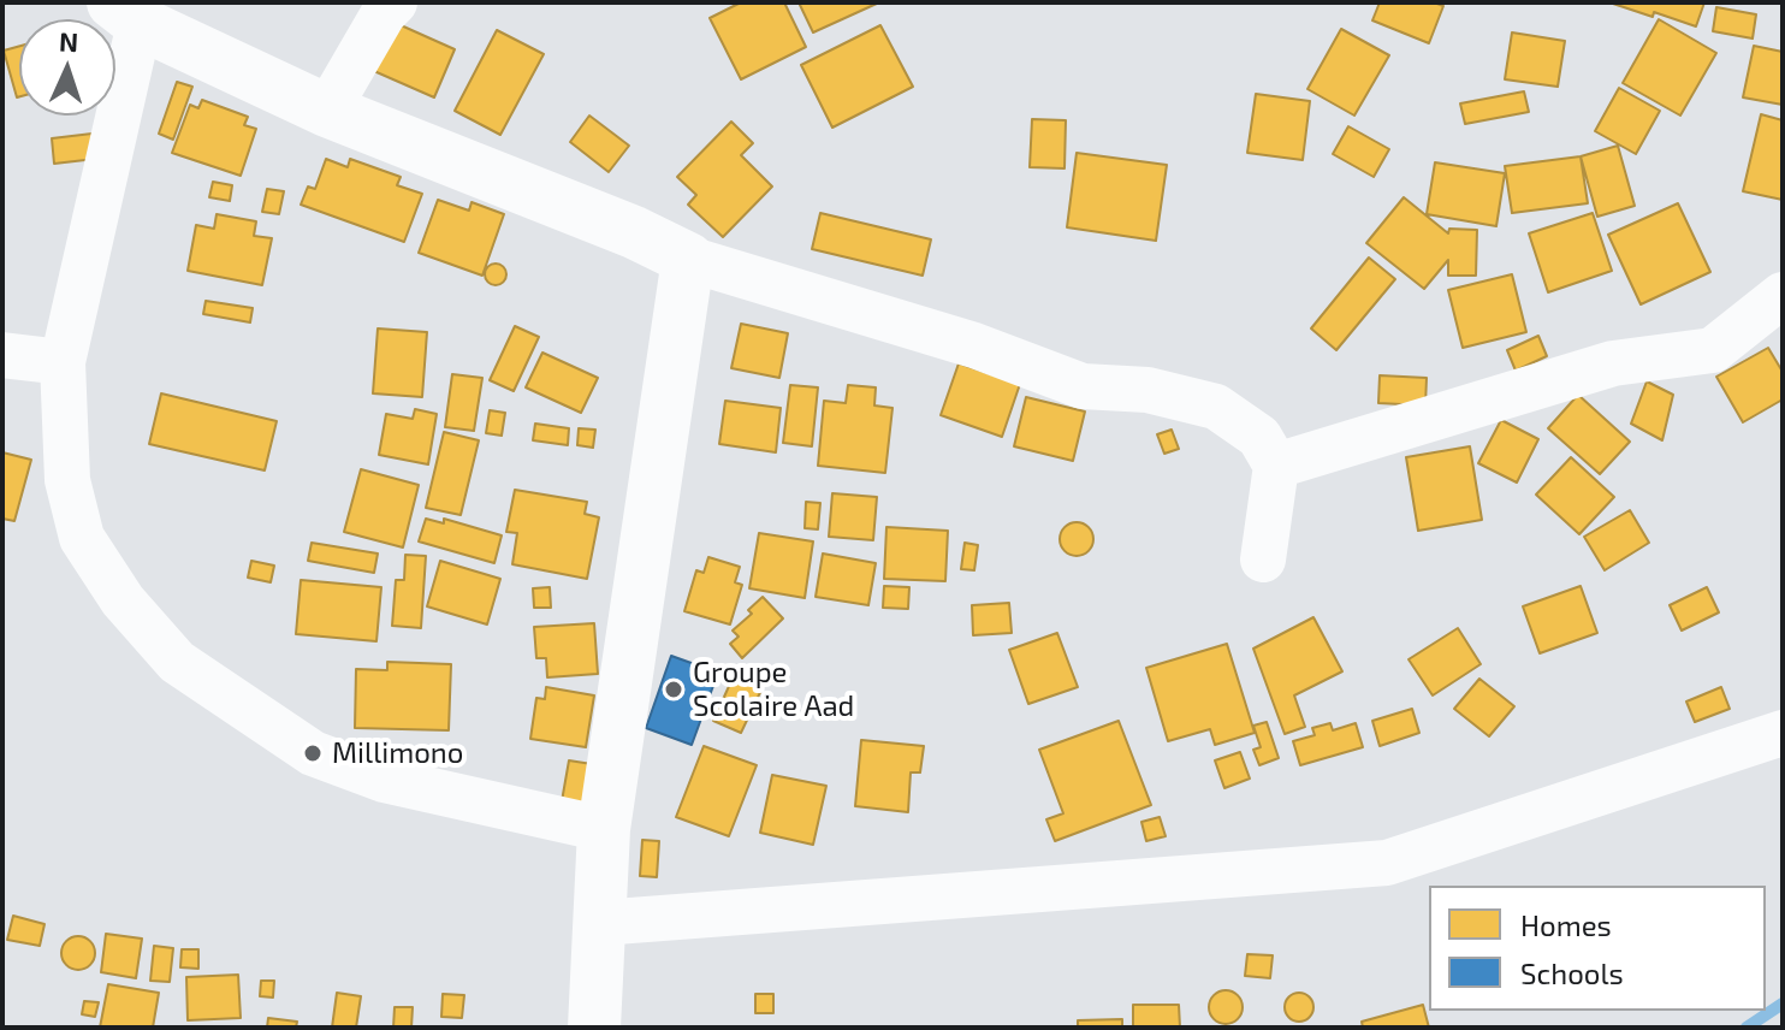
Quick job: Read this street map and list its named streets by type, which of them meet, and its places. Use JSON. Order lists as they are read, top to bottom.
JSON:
{
  "places": ["Groupe Scolaire Aad", "Millimono"],
  "legend": ["Homes", "Schools"],
  "north": "top"
}
